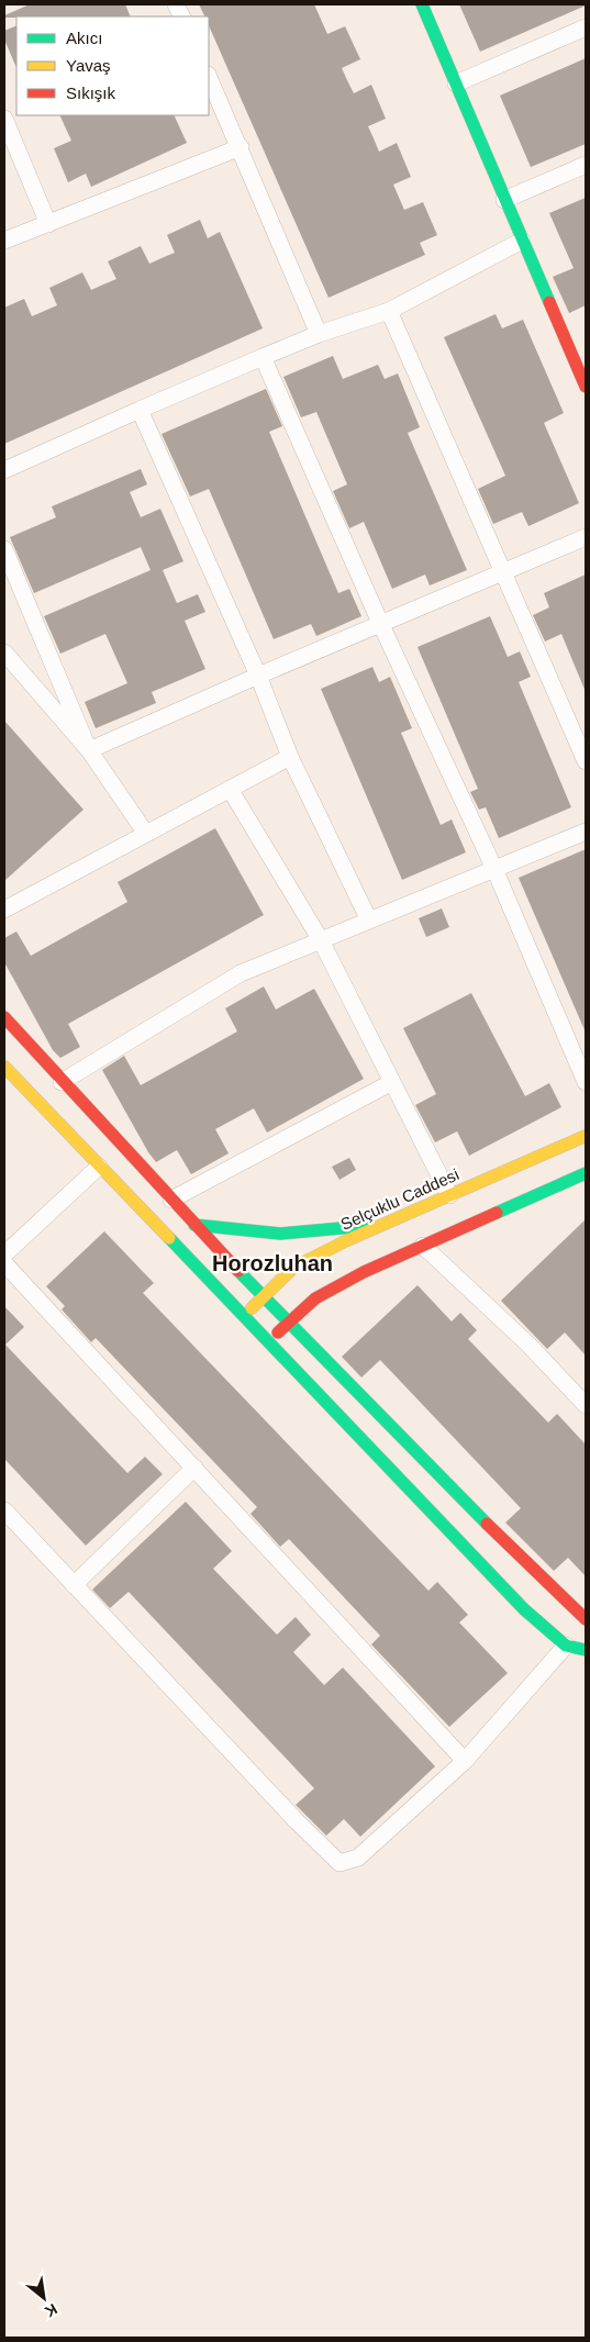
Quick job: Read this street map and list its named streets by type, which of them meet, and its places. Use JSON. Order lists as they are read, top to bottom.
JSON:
{
  "streets": {
    "street": ["Selçuklu Caddesi"]
  },
  "districts": ["Horozluhan"],
  "legend": ["Akıcı", "Yavaş", "Sıkışık"],
  "north": "bottom right"
}
